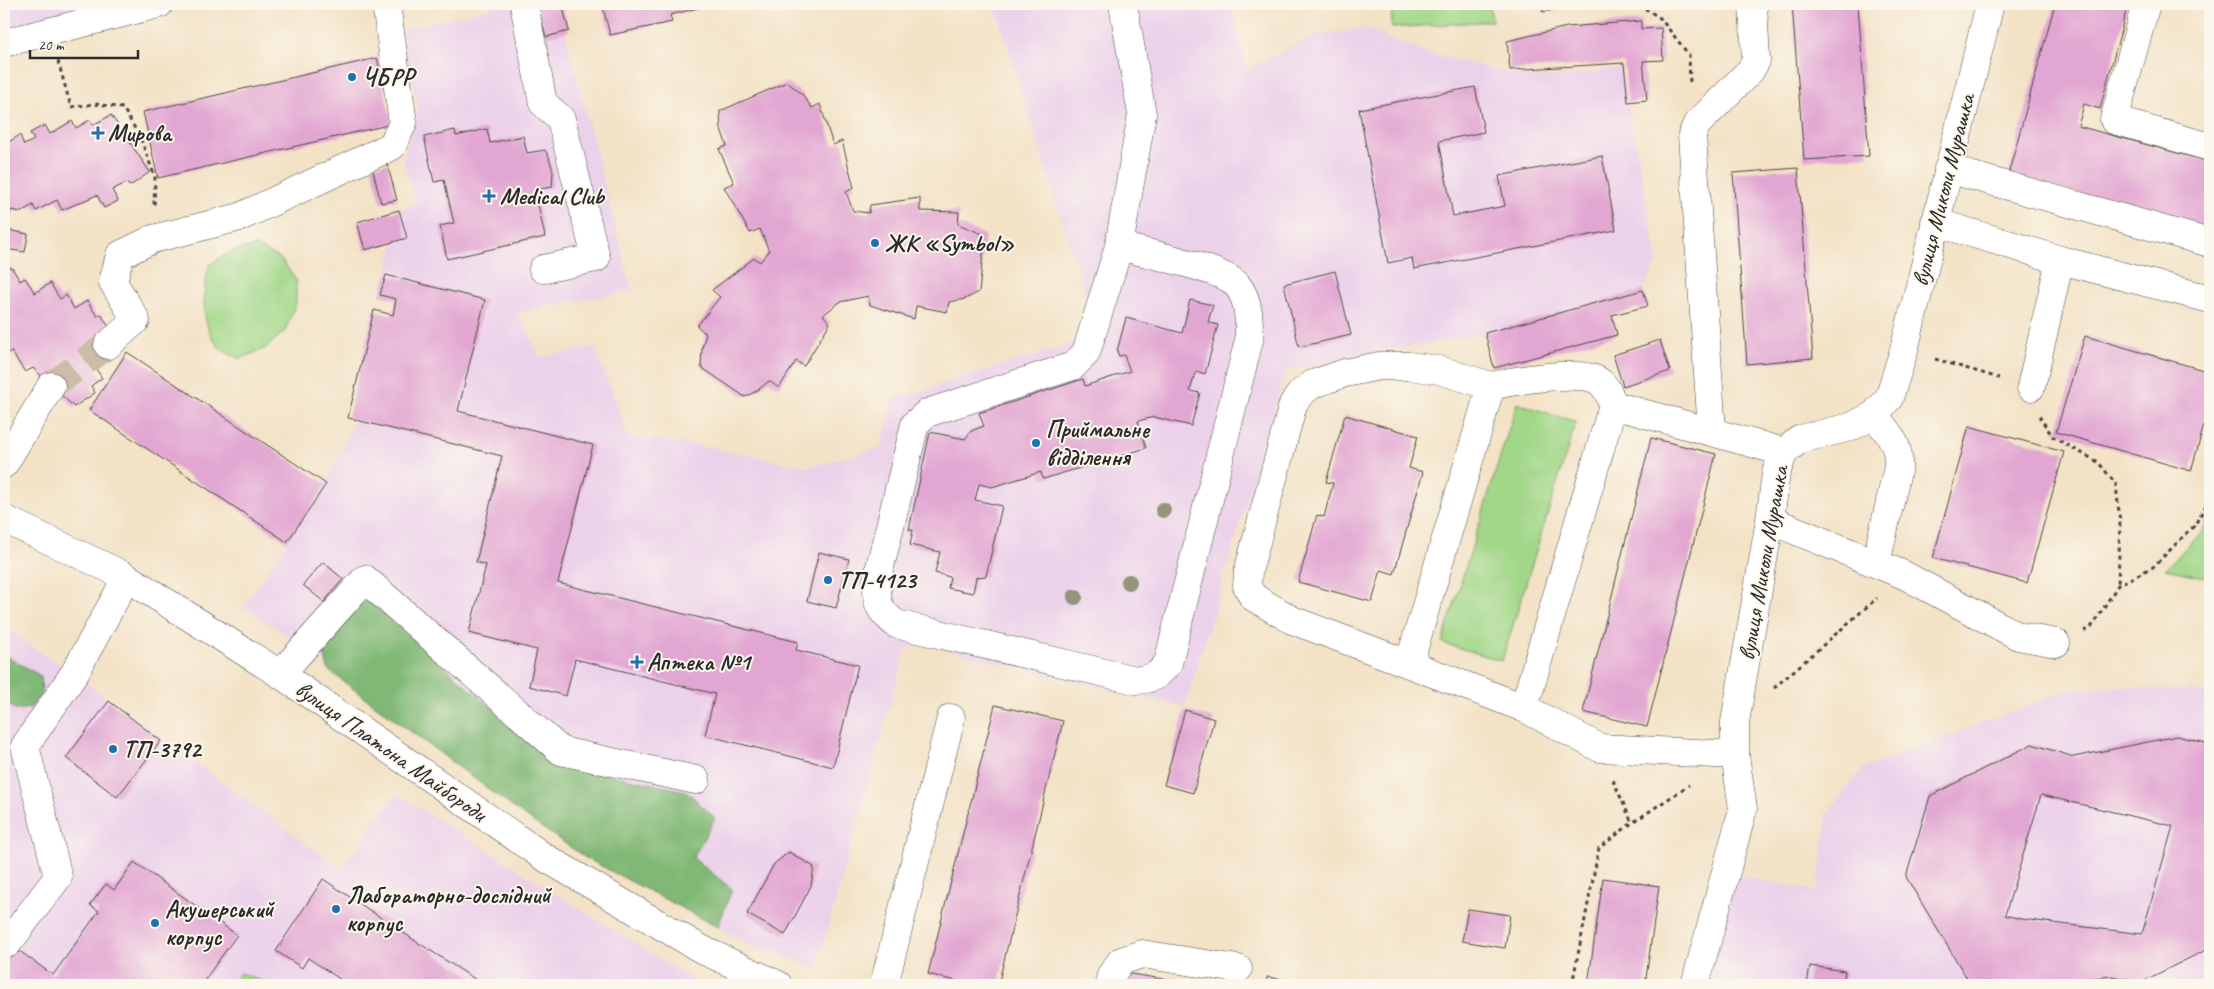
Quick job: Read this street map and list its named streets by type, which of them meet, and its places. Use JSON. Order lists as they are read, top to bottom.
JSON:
{
  "streets": {
    "street": ["вулиця Миколи Мурашка", "вулиця Платона Майбороди"]
  },
  "places": {
    "other": [
      "ЧБРР",
      "ЖК «Symbol»",
      "Приймальне відділення",
      "ТП-4123",
      "ТП-3792",
      "Лабораторно-дослідний корпус",
      "Акушерський корпус"
    ],
    "health": ["Мирова", "Medical Club", "Аптека №1"]
  },
  "scale_bar": "20 m"
}
